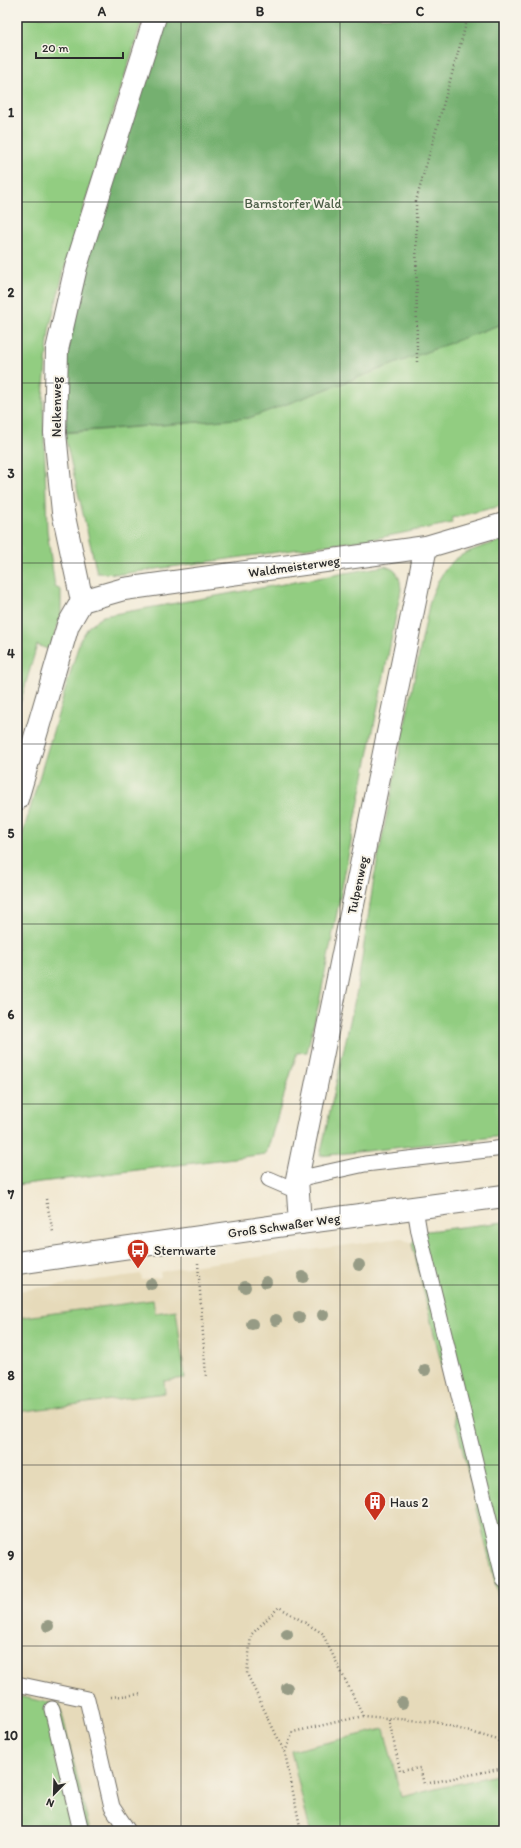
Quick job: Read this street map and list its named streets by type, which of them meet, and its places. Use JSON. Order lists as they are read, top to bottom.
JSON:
{
  "streets": {
    "street": [
      "Nelkenweg",
      "Waldmeisterweg",
      "Tulpenweg",
      "Groß Schwaßer Weg"
    ]
  },
  "crossings": [
    ["Nelkenweg", "Waldmeisterweg"],
    ["Waldmeisterweg", "Tulpenweg"],
    ["Tulpenweg", "Groß Schwaßer Weg"]
  ],
  "parks": ["Barnstorfer Wald"],
  "places": {
    "bus stop": ["Sternwarte"],
    "building": ["Haus 2"]
  },
  "scale_bar": "20 m",
  "north": "bottom left",
  "grid": {
    "columns": ["A", "B", "C"],
    "rows": [
      "1",
      "2",
      "3",
      "4",
      "5",
      "6",
      "7",
      "8",
      "9",
      "10"
    ]
  }
}
